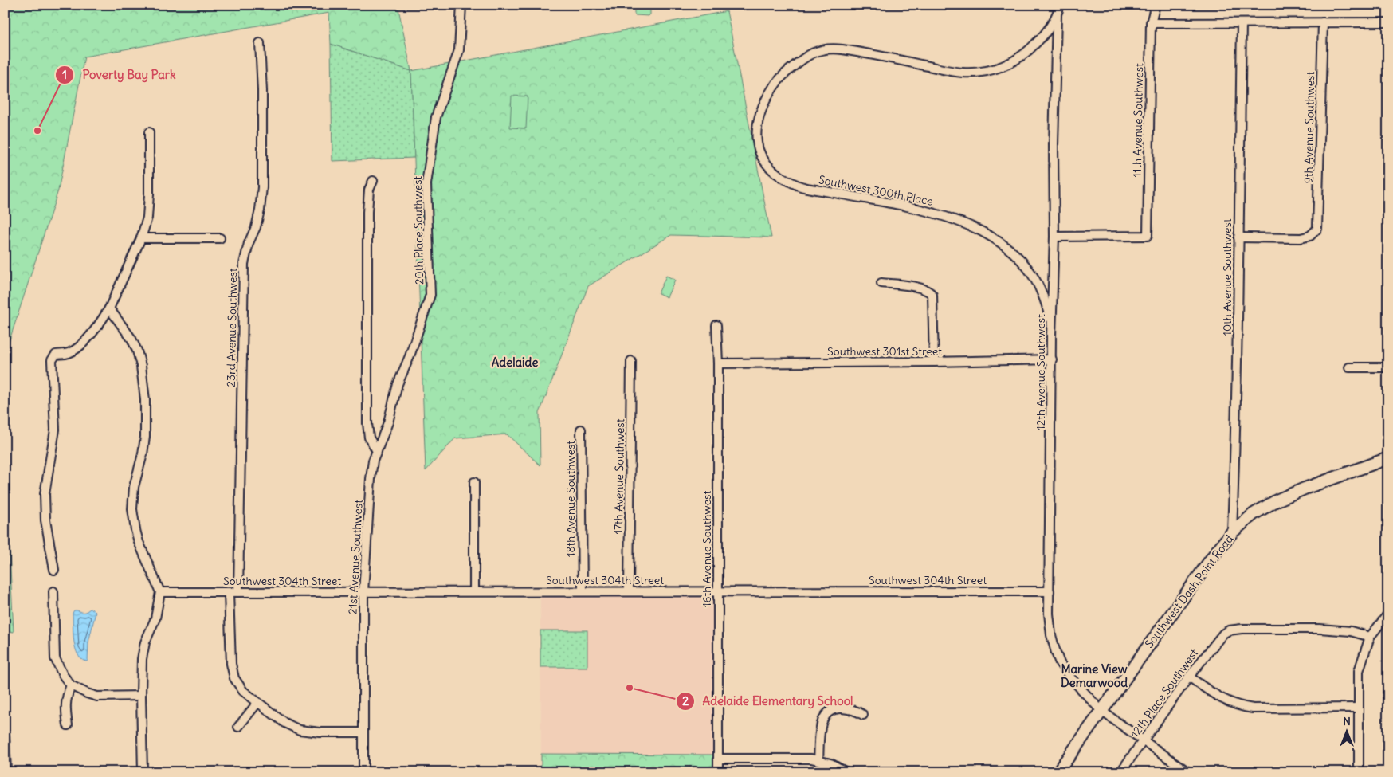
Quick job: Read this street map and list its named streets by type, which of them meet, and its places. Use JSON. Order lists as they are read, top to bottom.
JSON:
{
  "streets": {
    "main road": ["Southwest Dash Point Road"],
    "street": [
      "11th Avenue Southwest",
      "9th Avenue Southwest",
      "Southwest 300th Place",
      "20th Place Southwest",
      "10th Avenue Southwest",
      "23rd Avenue Southwest",
      "Southwest 301st Street",
      "12th Avenue Southwest",
      "17th Avenue Southwest",
      "18th Avenue Southwest",
      "16th Avenue Southwest",
      "21st Avenue Southwest",
      "Southwest 304th Street",
      "12th Place Southwest"
    ]
  },
  "crossings": [
    ["11th Avenue Southwest", "12th Avenue Southwest"],
    ["9th Avenue Southwest", "10th Avenue Southwest"],
    ["Southwest 300th Place", "12th Avenue Southwest"],
    ["20th Place Southwest", "21st Avenue Southwest"],
    ["10th Avenue Southwest", "Southwest Dash Point Road"],
    ["23rd Avenue Southwest", "Southwest 304th Street"],
    ["Southwest 301st Street", "12th Avenue Southwest"],
    ["Southwest 301st Street", "16th Avenue Southwest"],
    ["12th Avenue Southwest", "Southwest 304th Street"],
    ["12th Avenue Southwest", "Southwest Dash Point Road"],
    ["12th Avenue Southwest", "12th Place Southwest"],
    ["17th Avenue Southwest", "Southwest 304th Street"],
    ["18th Avenue Southwest", "Southwest 304th Street"],
    ["16th Avenue Southwest", "Southwest 304th Street"],
    ["21st Avenue Southwest", "Southwest 304th Street"]
  ],
  "districts": ["Adelaide", "Marine View Demarwood"],
  "places": ["Poverty Bay Park", "Adelaide Elementary School"],
  "north": "top"
}
